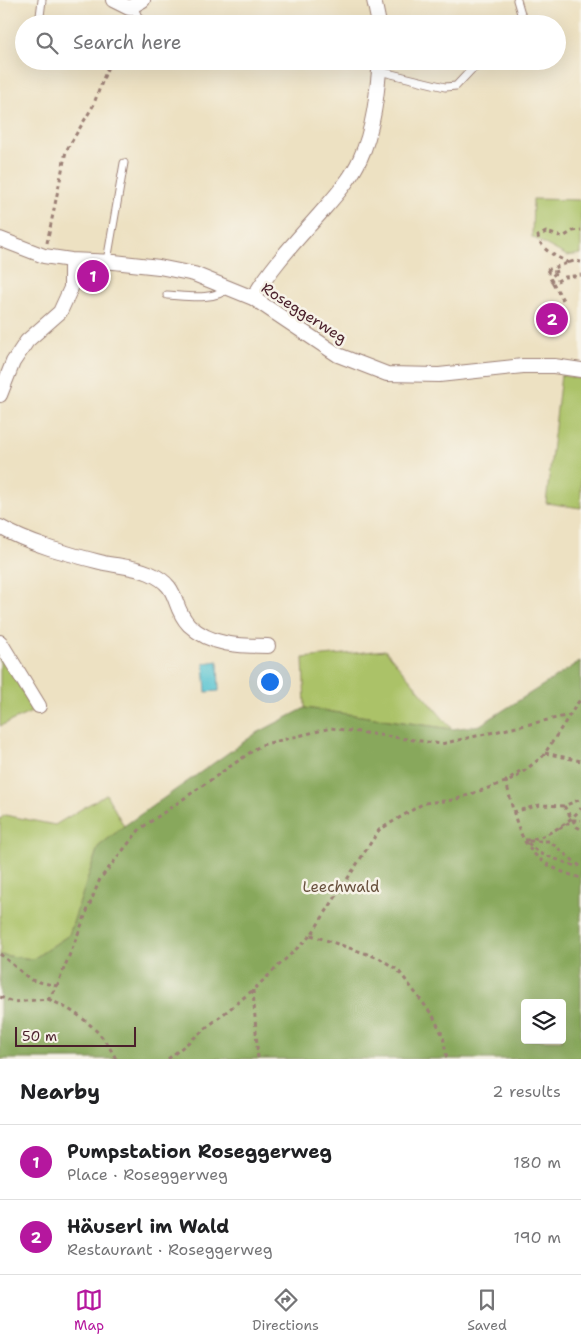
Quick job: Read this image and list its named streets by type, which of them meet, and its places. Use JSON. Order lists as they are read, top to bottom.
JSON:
{
  "streets": {
    "street": ["Roseggerweg"]
  },
  "parks": ["Leechwald"],
  "scale_bar": "50 m",
  "page": {
    "search": "Search here",
    "pins": ["1", "2"],
    "scale": "50 m",
    "heading": ["Nearby", "2 results"],
    "list": [
      {
        "mark": "1",
        "name": "Pumpstation Roseggerweg",
        "note": "Place · Roseggerweg",
        "value": "180 m"
      },
      {
        "mark": "2",
        "name": "Häuserl im Wald",
        "note": "Restaurant · Roseggerweg",
        "value": "190 m"
      }
    ],
    "nav": ["Map", "Directions", "Saved"]
  }
}
